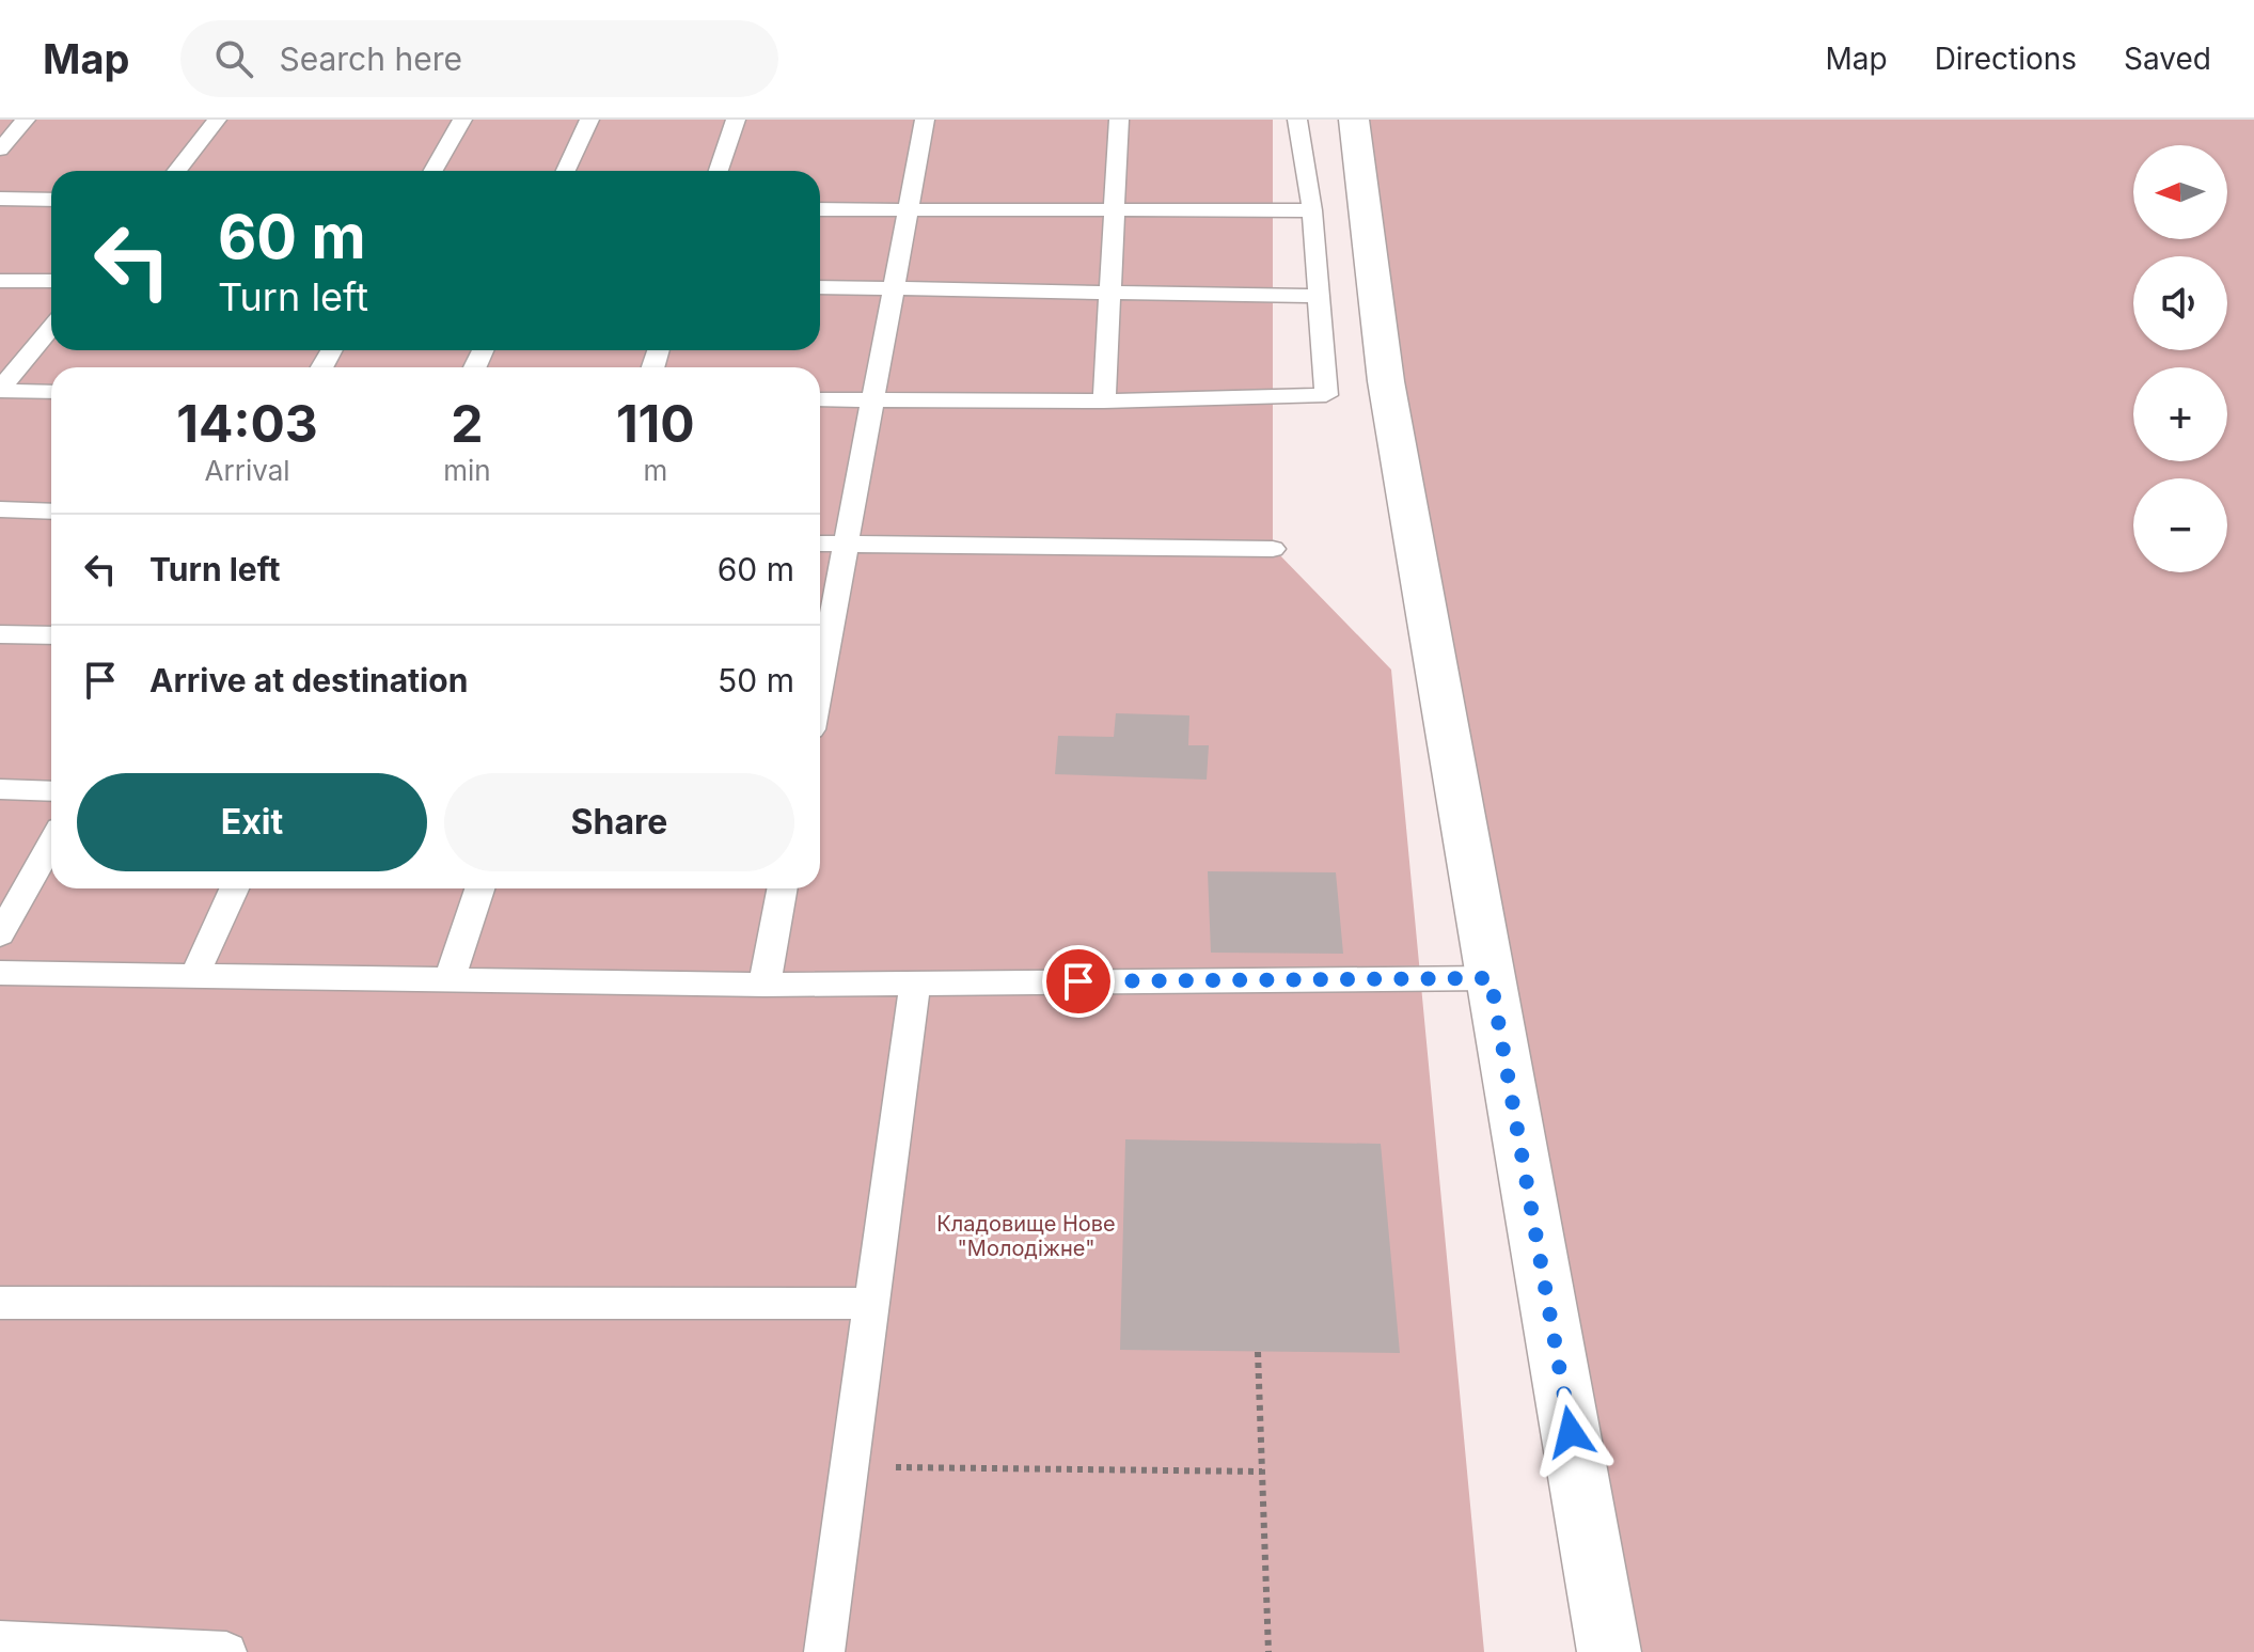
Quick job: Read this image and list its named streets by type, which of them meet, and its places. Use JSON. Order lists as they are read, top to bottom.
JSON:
{
  "parks": ["Кладовище Нове \"Молодіжне\""],
  "north": "left",
  "page": {
    "header": "Map",
    "search": "Search here",
    "nav": ["Map", "Directions", "Saved"],
    "map_buttons": ["+", "−"],
    "turn": ["60 m", "Turn left"],
    "eta": [
      "14:03",
      "Arrival",
      "2",
      "min",
      "110",
      "m"
    ],
    "list": [
      {
        "name": "Turn left",
        "value": "60 m"
      },
      {
        "name": "Arrive at destination",
        "value": "50 m"
      }
    ],
    "buttons": ["Exit", "Share"]
  }
}
